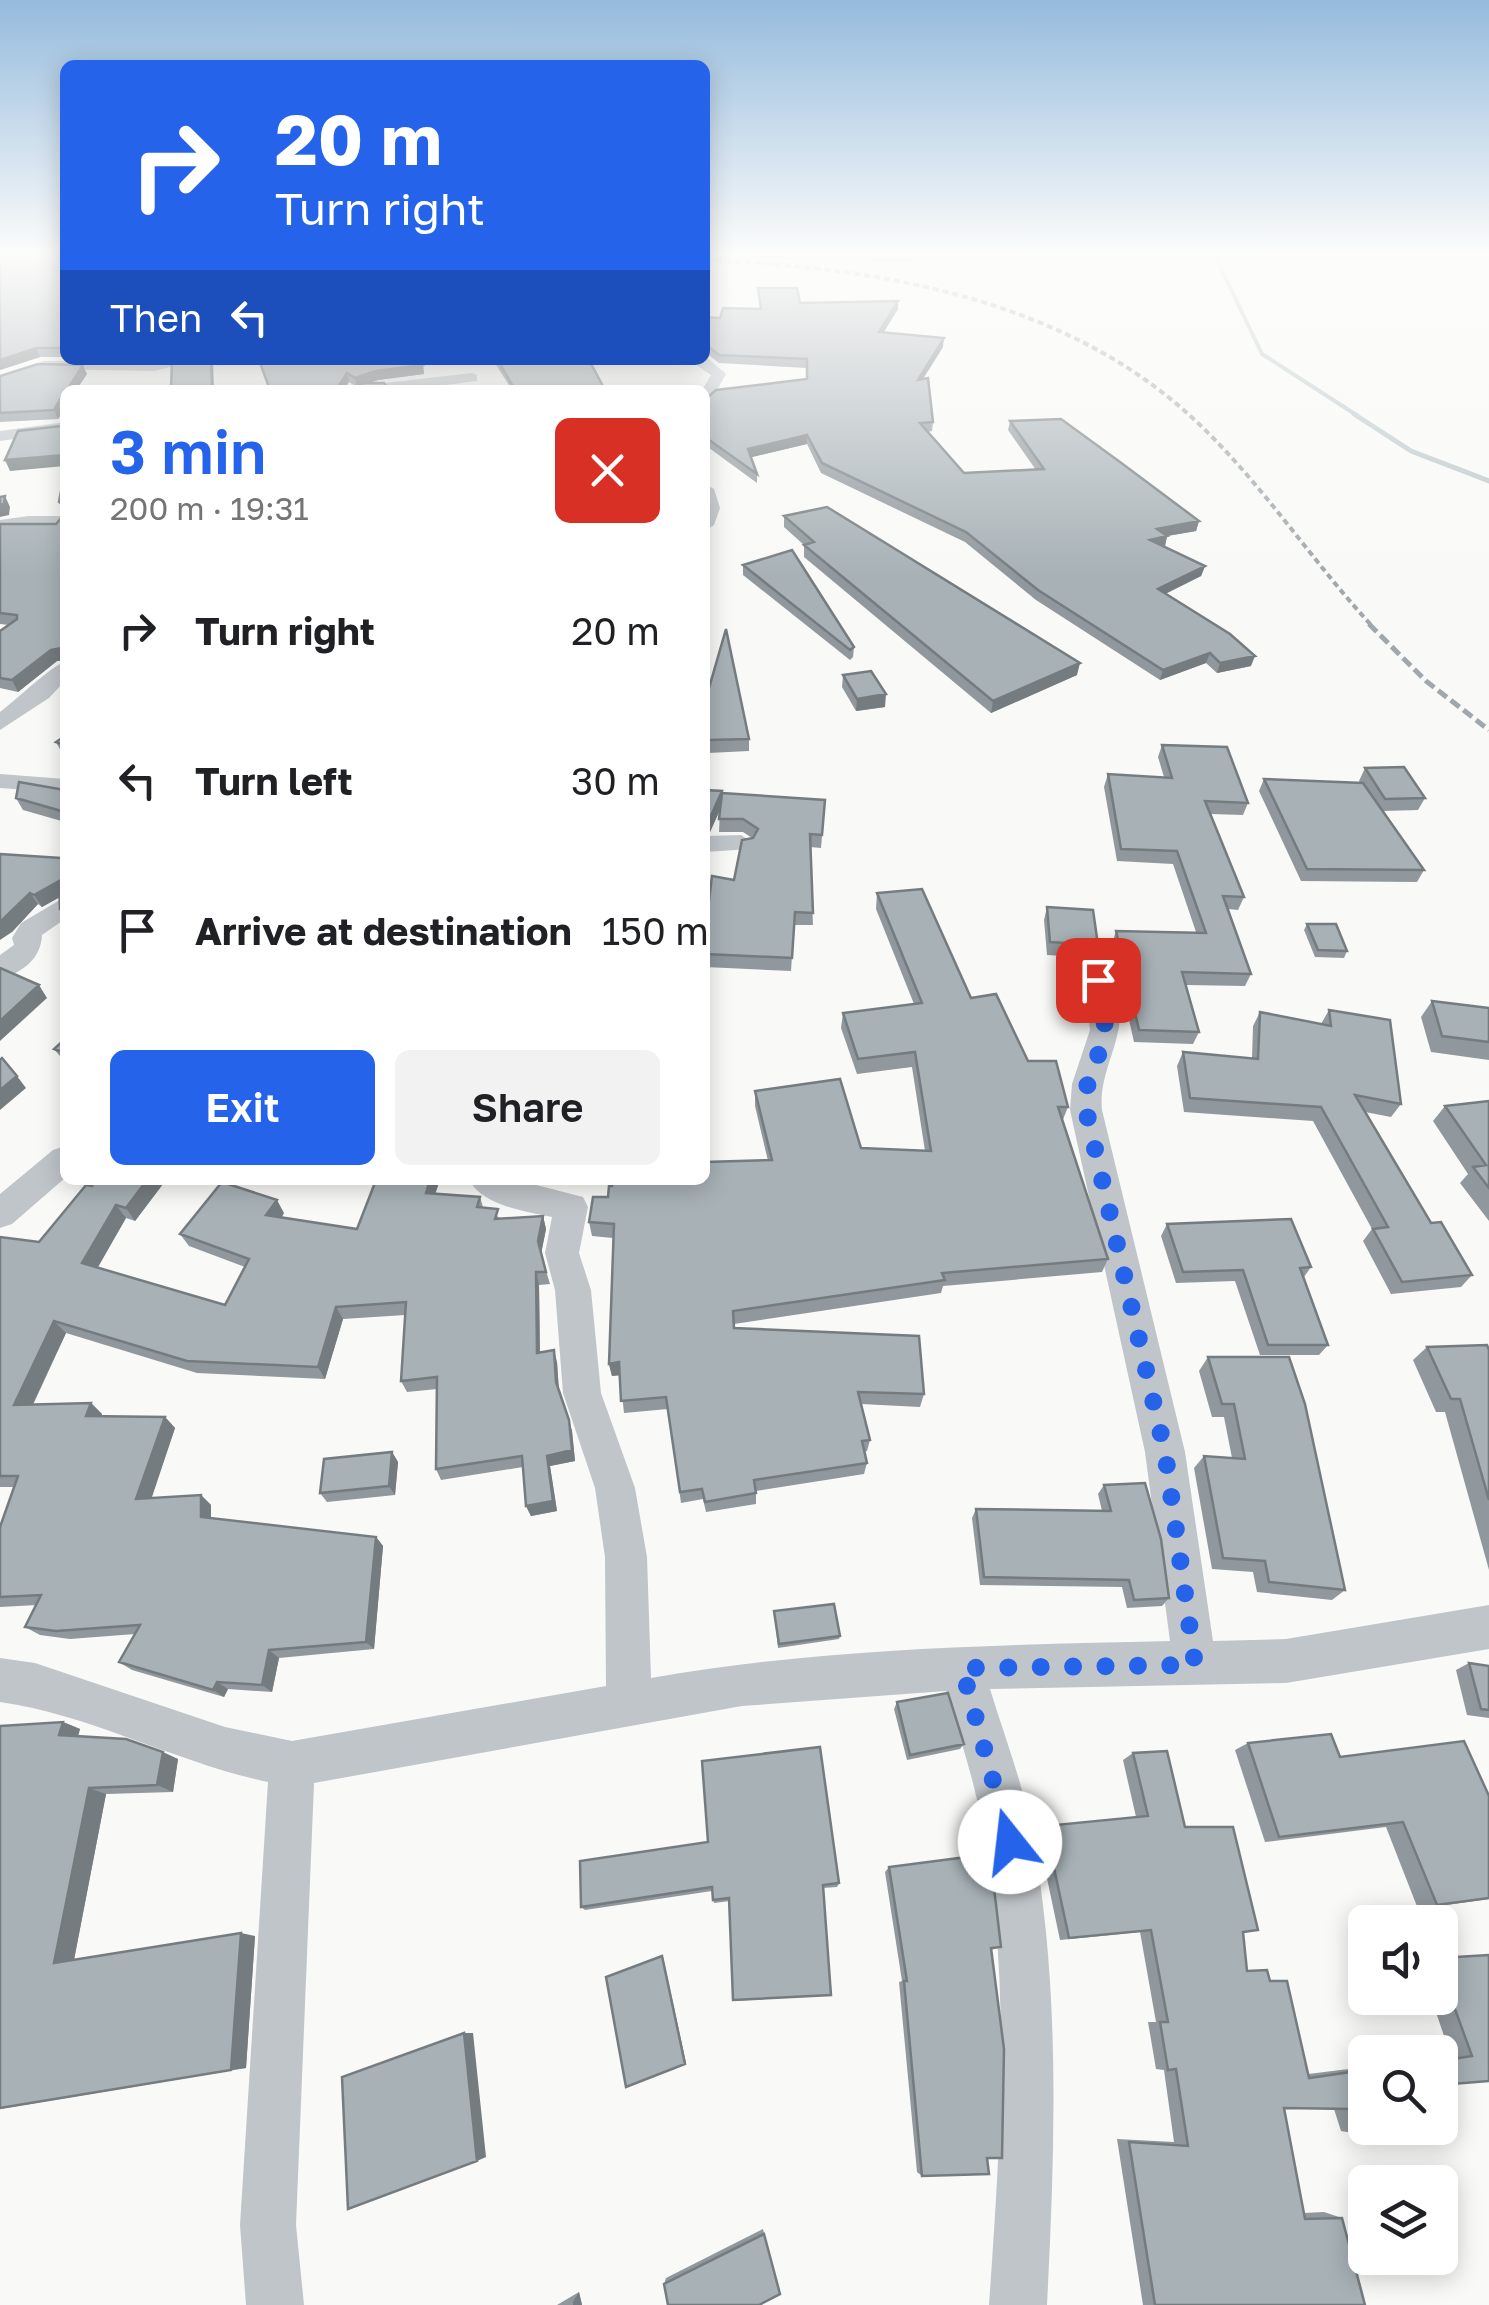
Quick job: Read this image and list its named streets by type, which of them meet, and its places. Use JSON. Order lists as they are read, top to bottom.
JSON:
{
  "page": {
    "turn": ["20 m", "Turn right"],
    "then": "Then",
    "heading": ["3 min", "200 m · 19:31"],
    "list": [
      {
        "name": "Turn right",
        "value": "20 m"
      },
      {
        "name": "Turn left",
        "value": "30 m"
      },
      {
        "name": "Arrive at destination",
        "value": "150 m"
      }
    ],
    "buttons": ["Exit", "Share"]
  }
}
